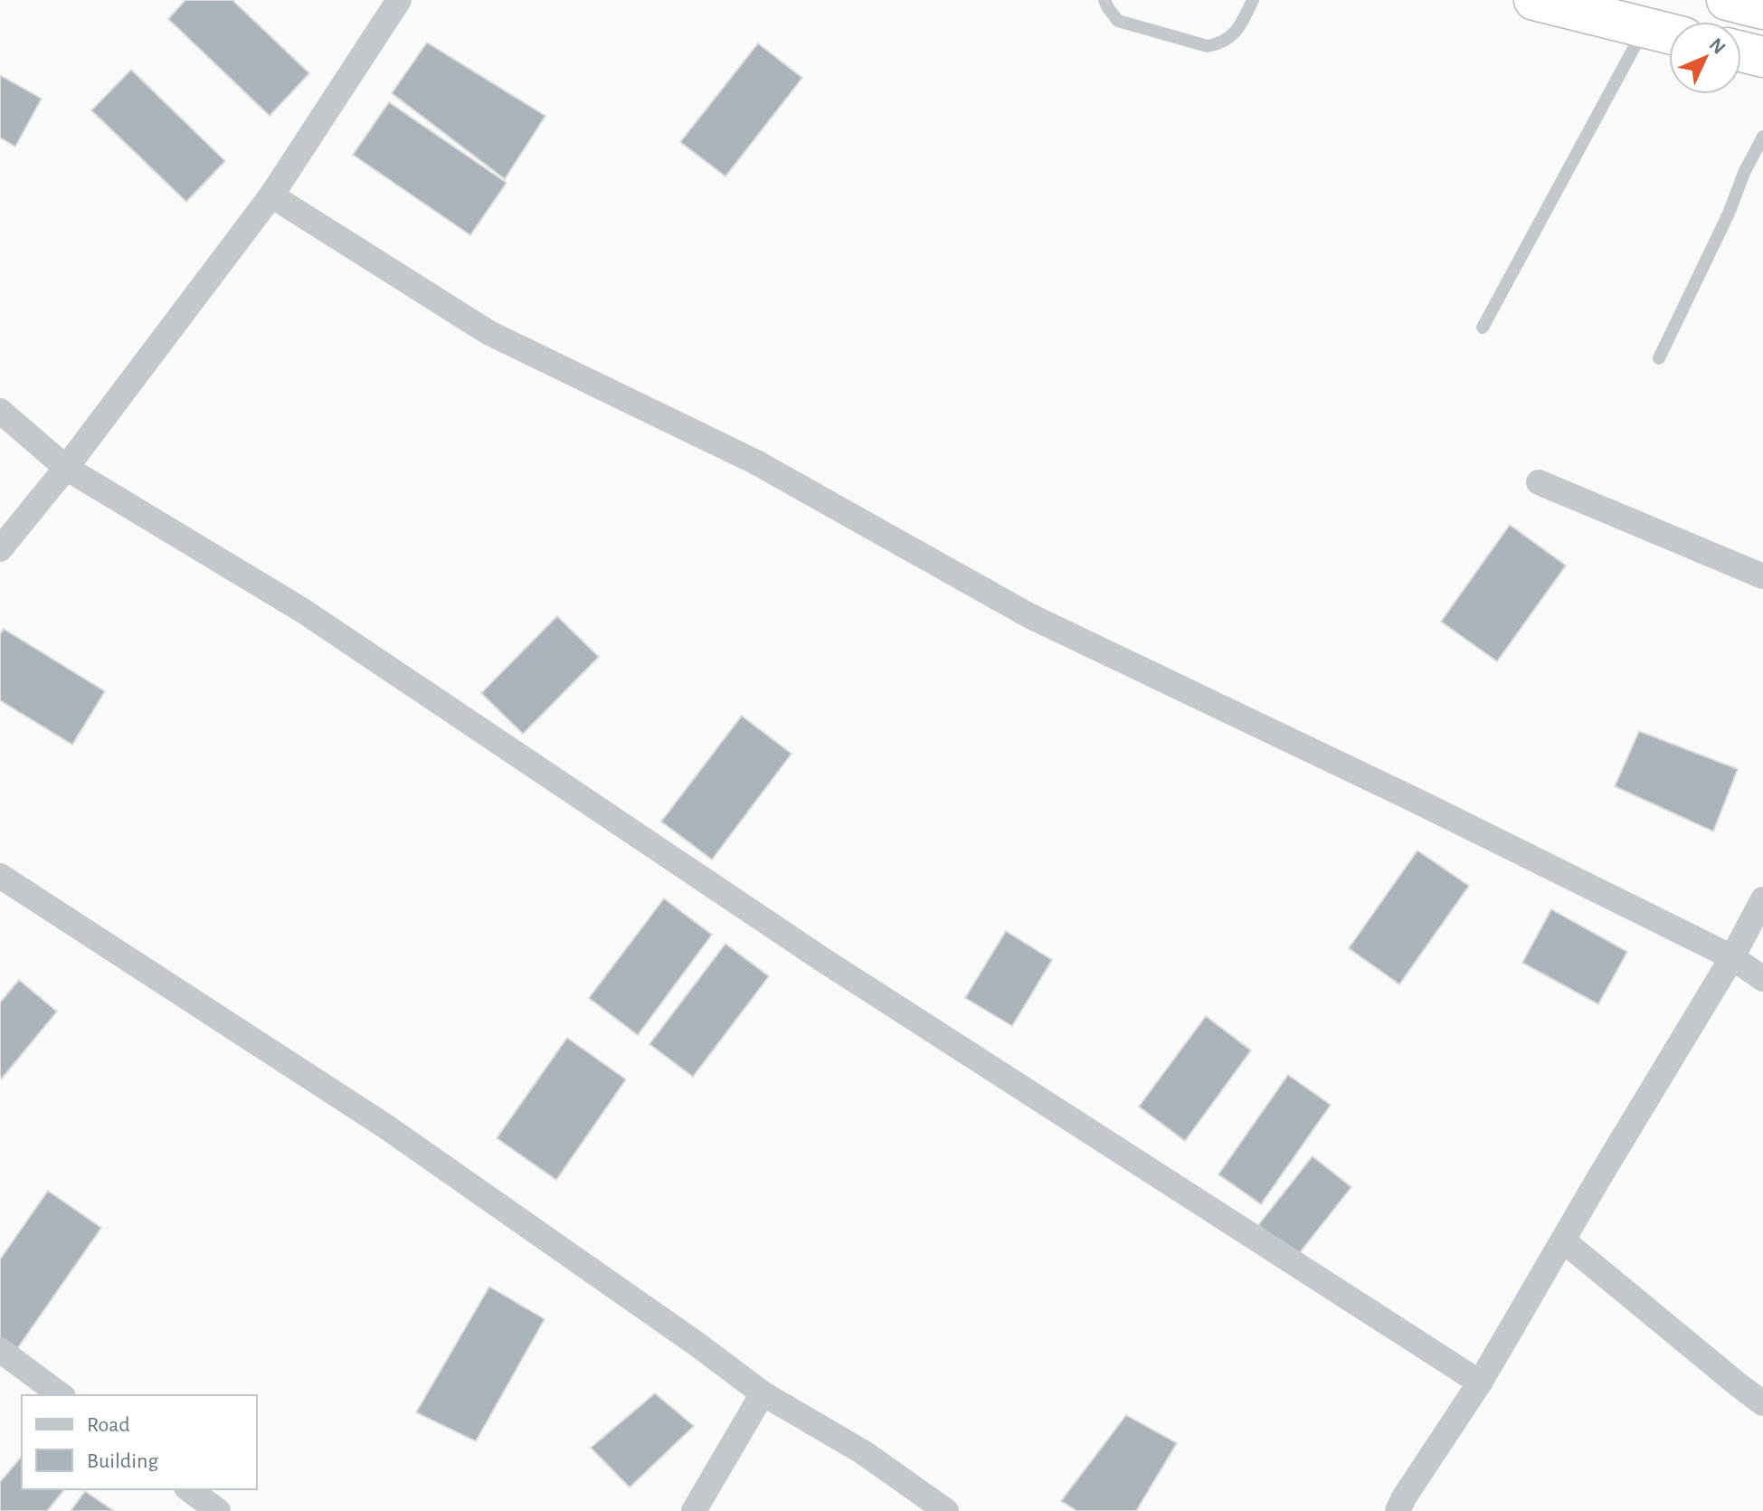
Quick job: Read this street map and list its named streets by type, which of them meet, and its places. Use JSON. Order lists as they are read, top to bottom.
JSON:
{
  "legend": ["Road", "Building"],
  "north": "top right"
}
